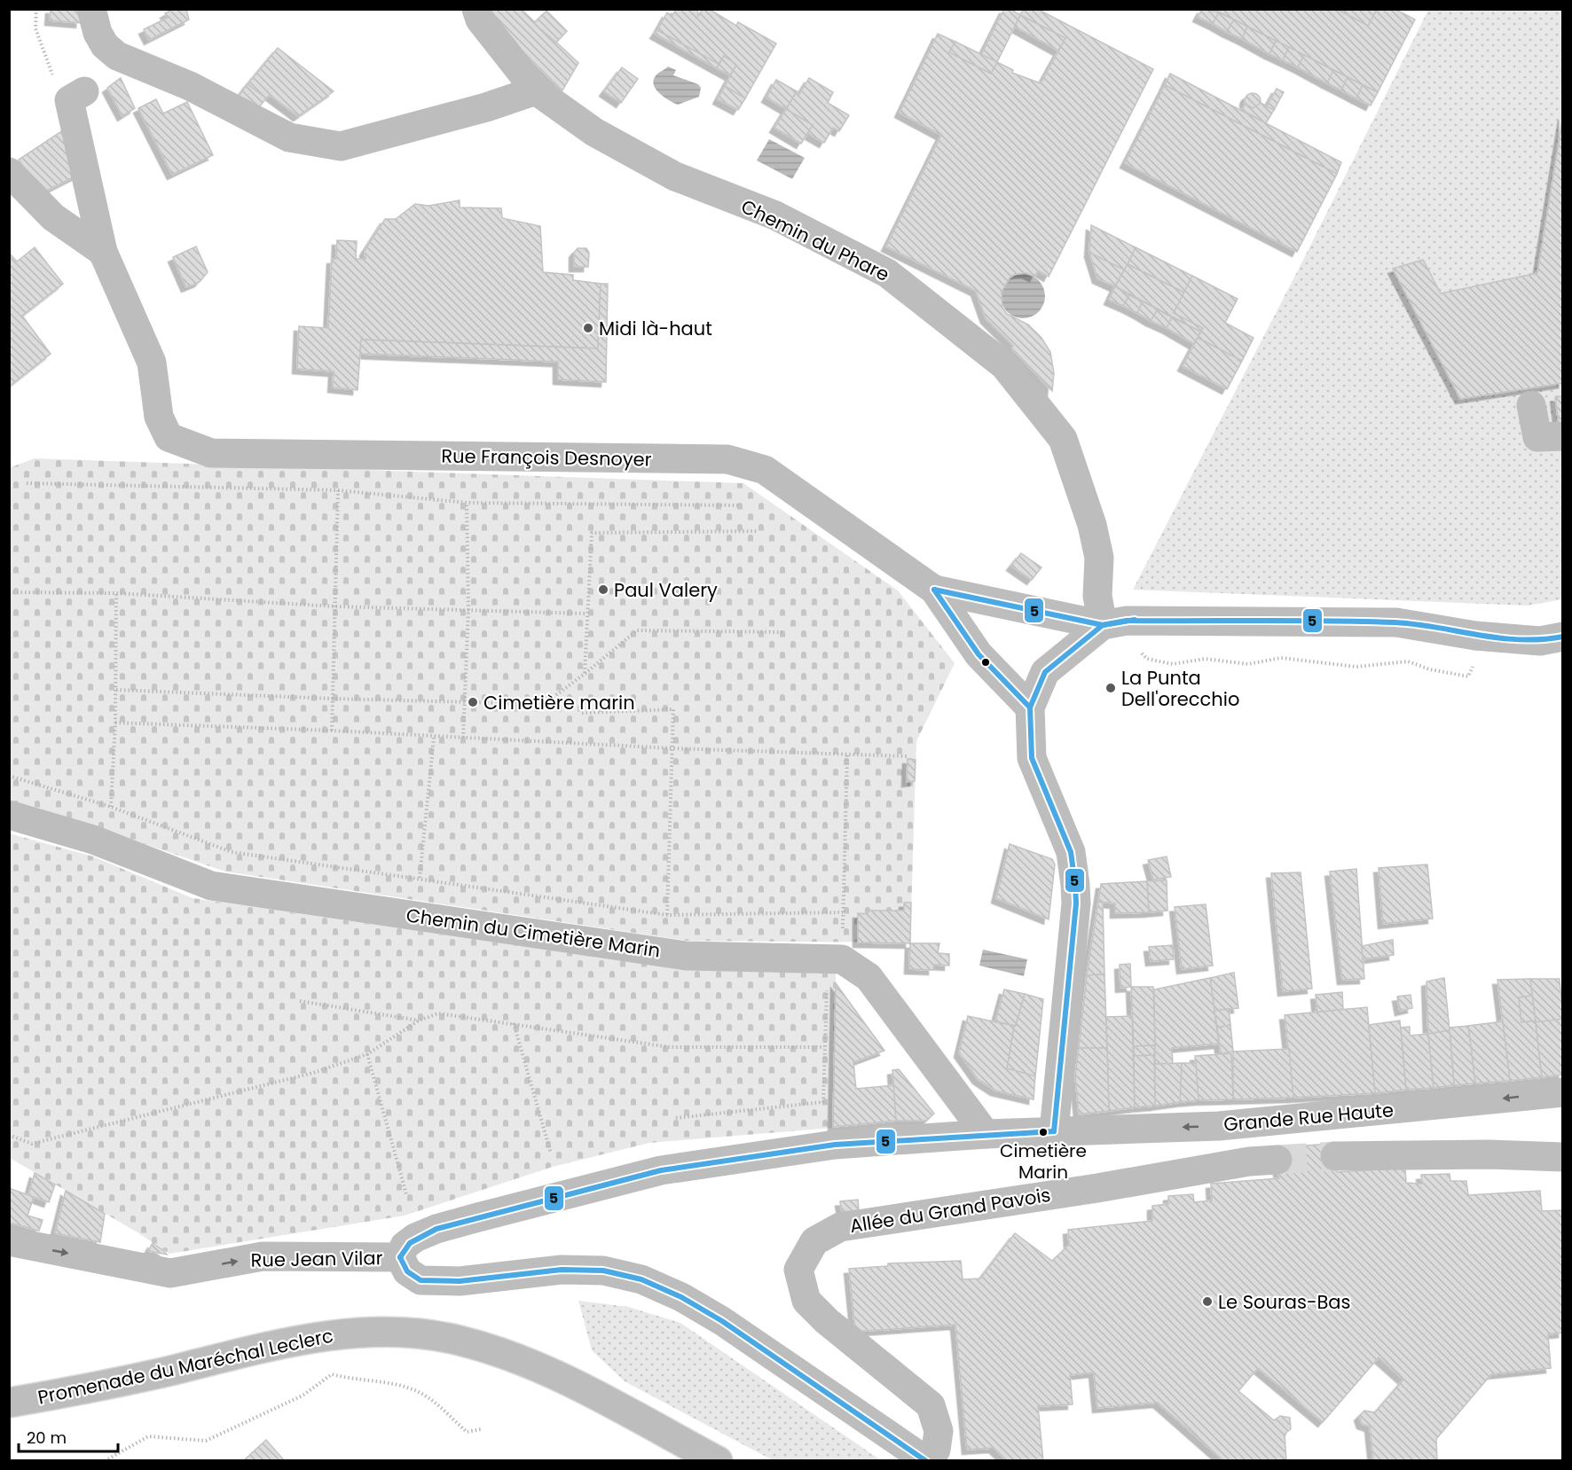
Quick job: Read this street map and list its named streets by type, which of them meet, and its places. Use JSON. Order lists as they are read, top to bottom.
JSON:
{
  "streets": {
    "street": [
      "Chemin du Phare",
      "Rue François Desnoyer",
      "Chemin du Cimetière Marin",
      "Grande Rue Haute",
      "Allée du Grand Pavois",
      "Rue Jean Vilar",
      "Promenade du Maréchal Leclerc"
    ]
  },
  "crossings": [
    ["Chemin du Cimetière Marin", "Rue Jean Vilar"],
    ["Grande Rue Haute", "Rue Jean Vilar"]
  ],
  "one_way": ["Rue Jean Vilar"],
  "places": [
    "Midi là-haut",
    "Paul Valery",
    "La Punta Dell'orecchio",
    "Cimetière marin",
    "Cimetière Marin",
    "Le Souras-Bas"
  ],
  "lines": ["transit line 5"],
  "scale_bar": "20 m"
}
